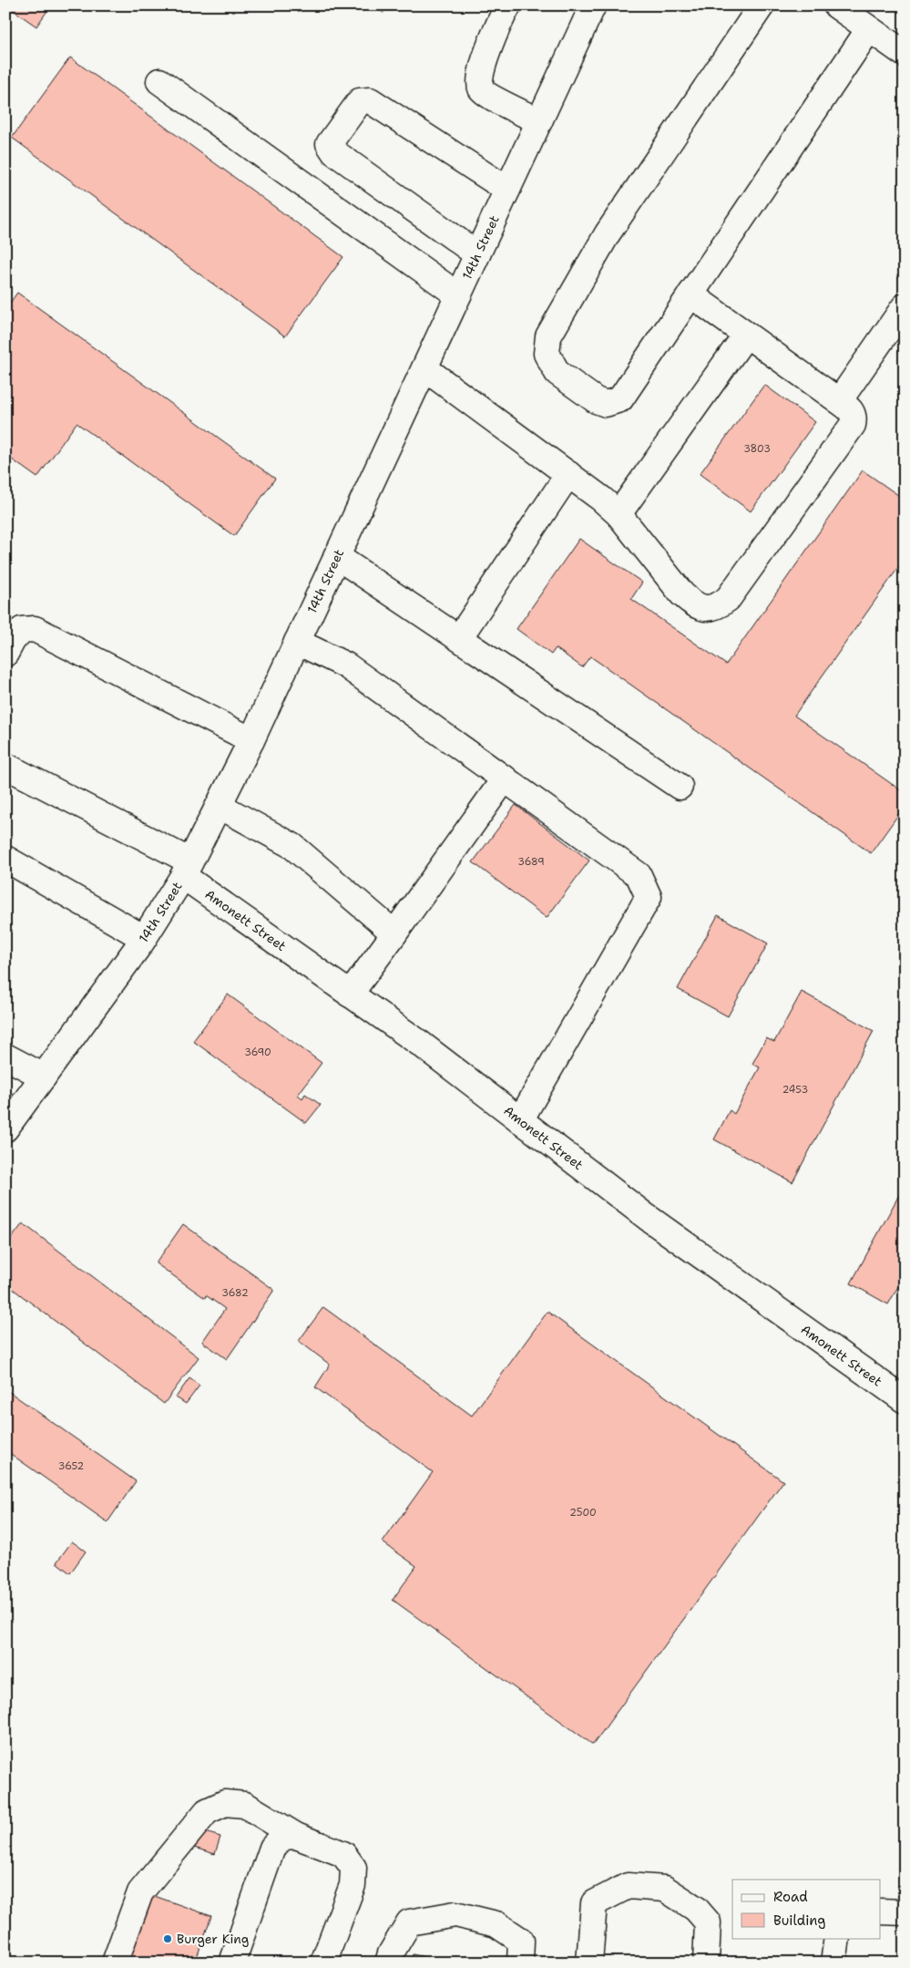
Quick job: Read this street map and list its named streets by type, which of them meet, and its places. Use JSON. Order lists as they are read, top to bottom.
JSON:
{
  "streets": {
    "street": ["14th Street", "Amonett Street"]
  },
  "crossings": [
    ["14th Street", "Amonett Street"]
  ],
  "places": ["Burger King"],
  "house_numbers": [
    "3803",
    "3689",
    "3690",
    "2453",
    "3682",
    "3652",
    "2500"
  ],
  "legend": ["Road", "Building"]
}
